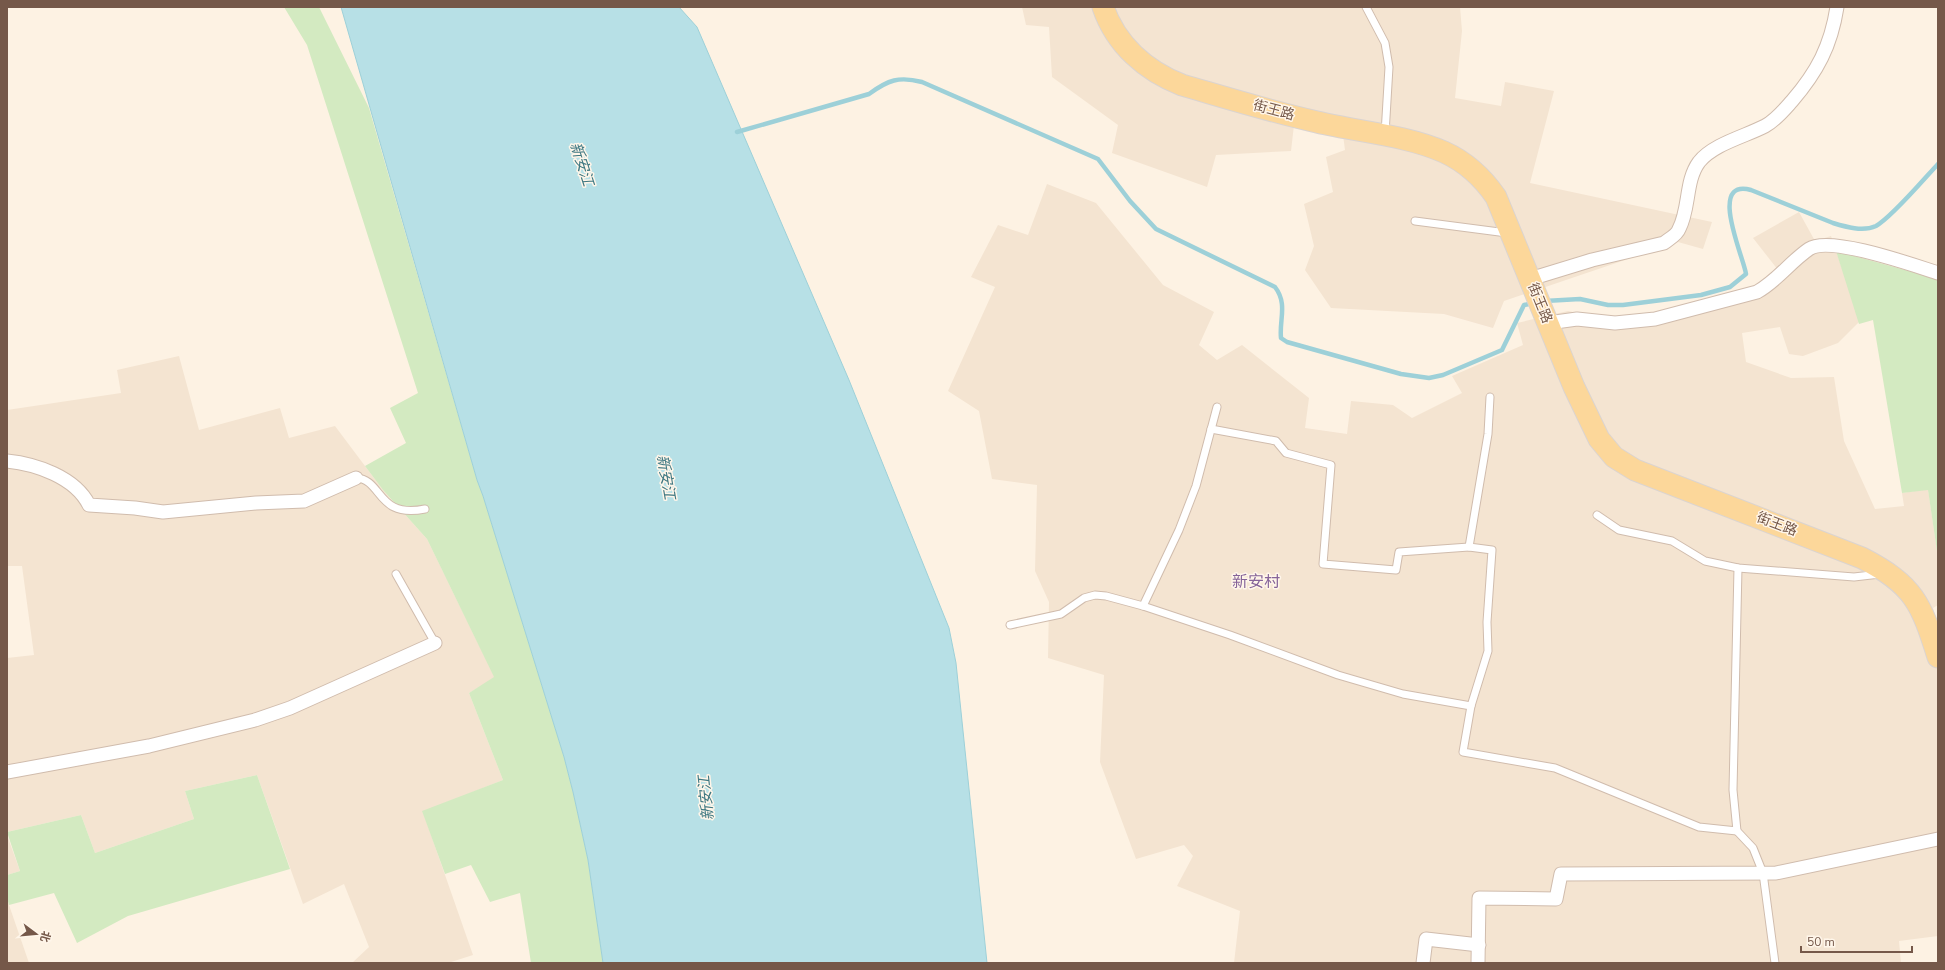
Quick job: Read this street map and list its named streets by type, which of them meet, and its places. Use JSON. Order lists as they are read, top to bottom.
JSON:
{
  "streets": {
    "main road": ["街王路"]
  },
  "districts": ["新安村"],
  "water": ["新安江"],
  "scale_bar": "50 m",
  "north": "right"
}
